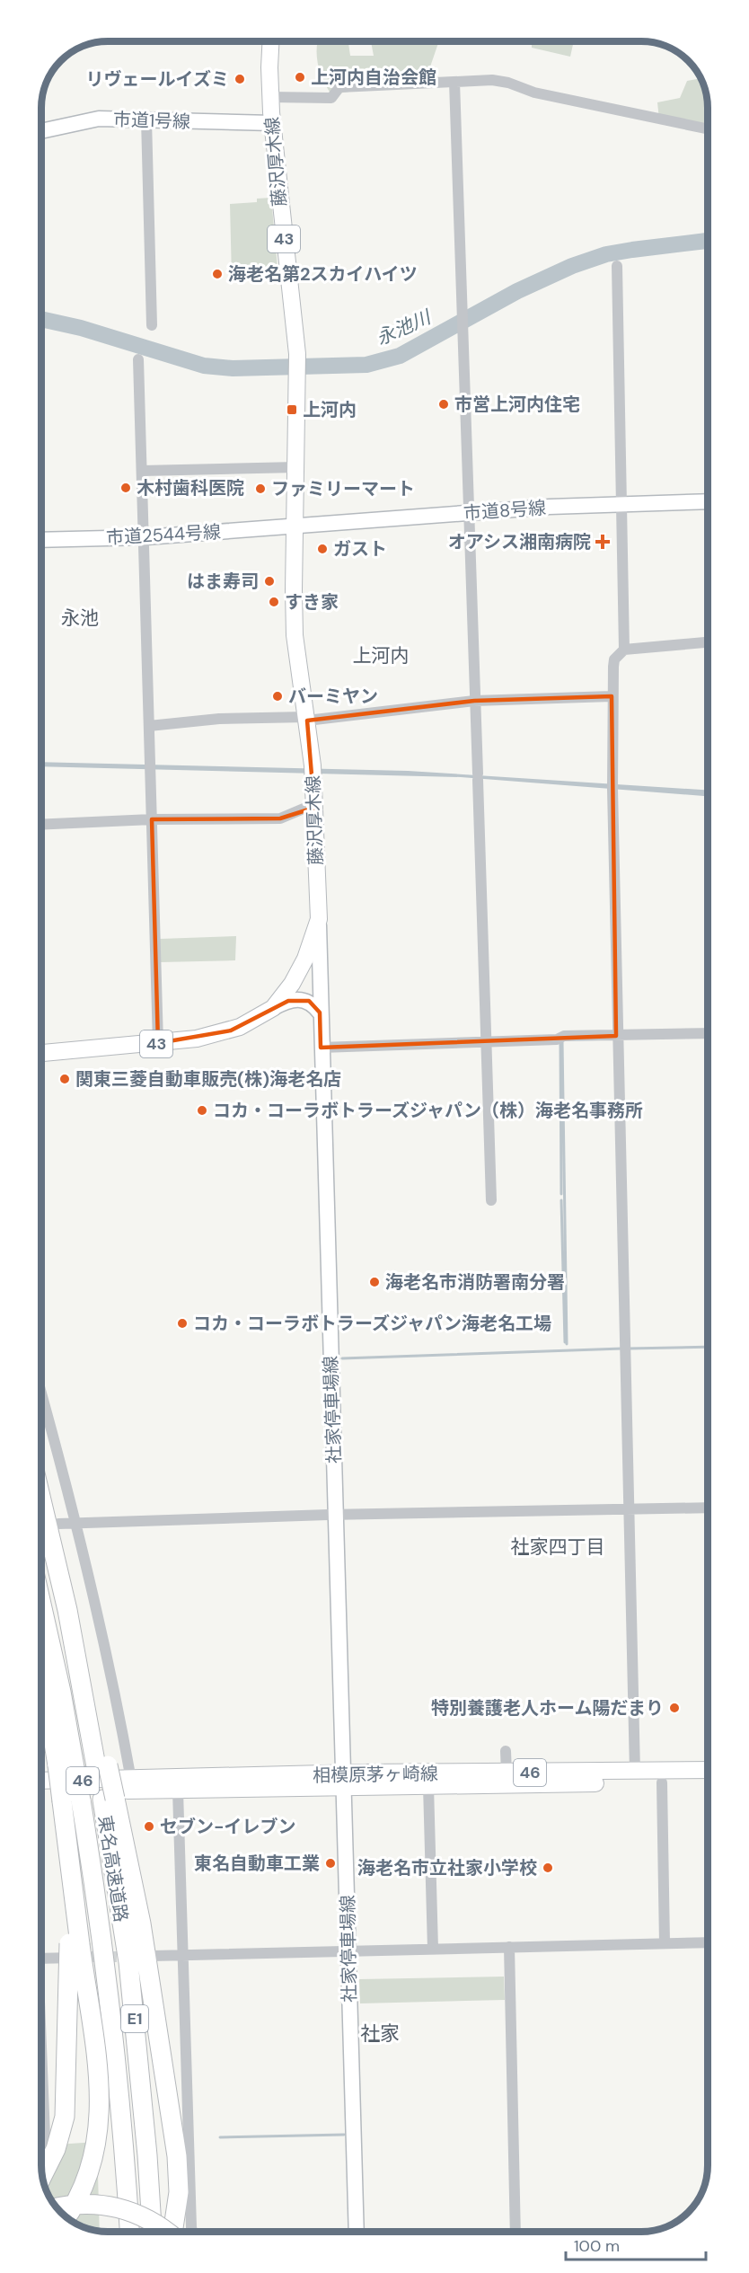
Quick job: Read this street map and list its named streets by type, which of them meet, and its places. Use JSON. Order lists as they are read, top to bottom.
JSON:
{
  "streets": {
    "highway": ["東名高速道路", "E1"],
    "main road": [
      "市道1号線",
      "藤沢厚木線",
      "43",
      "市道8号線",
      "市道2544号線",
      "社家停車場線",
      "46",
      "相模原茅ヶ崎線"
    ]
  },
  "crossings": [
    ["市道1号線", "藤沢厚木線"],
    ["藤沢厚木線", "市道8号線"],
    ["藤沢厚木線", "市道2544号線"],
    ["藤沢厚木線", "社家停車場線"],
    ["市道8号線", "市道2544号線"],
    ["社家停車場線", "相模原茅ヶ崎線"]
  ],
  "districts": [
    "永池",
    "上河内",
    "社家四丁目",
    "社家"
  ],
  "water": ["永池川"],
  "places": {
    "other": [
      "上河内自治会館",
      "リヴェールイズミ",
      "海老名第2スカイハイツ",
      "市営上河内住宅",
      "木村歯科医院",
      "ファミリーマート",
      "ガスト",
      "はま寿司",
      "すき家",
      "バーミヤン",
      "関東三菱自動車販売(株)海老名店",
      "コカ・コーラボトラーズジャパン（株）海老名事務所",
      "海老名市消防署南分署",
      "コカ・コーラボトラーズジャパン海老名工場",
      "特別養護老人ホーム陽だまり",
      "セブン-イレブン",
      "東名自動車工業",
      "海老名市立社家小学校"
    ],
    "transit": ["上河内"],
    "health": ["オアシス湘南病院"]
  },
  "scale_bar": "100 m"
}
